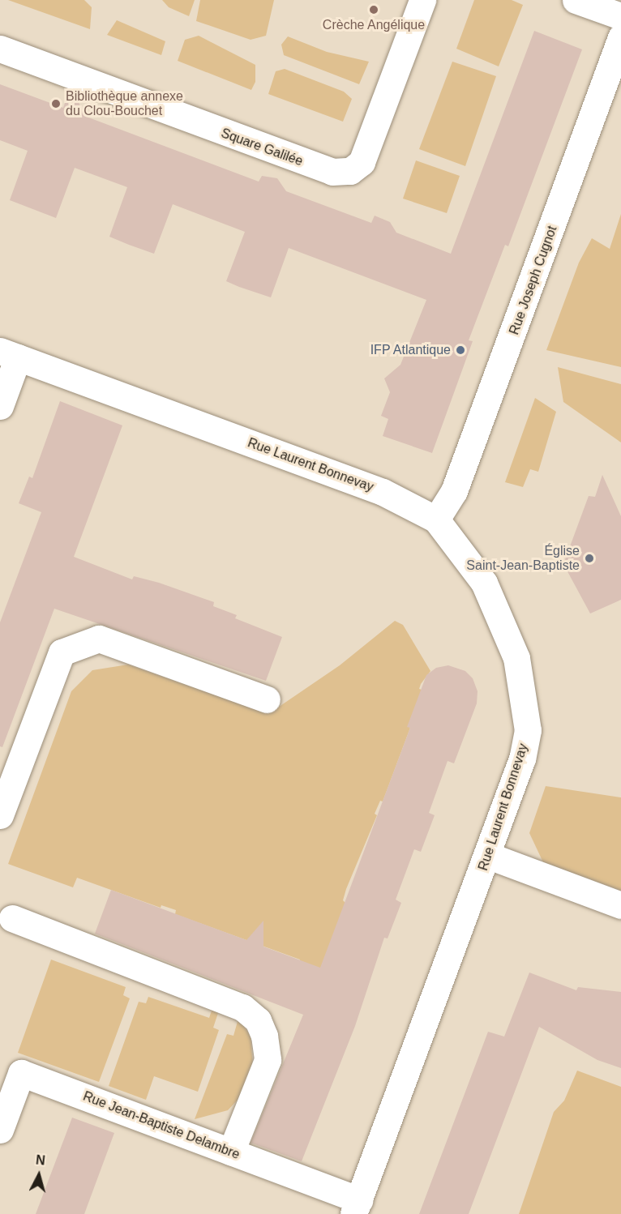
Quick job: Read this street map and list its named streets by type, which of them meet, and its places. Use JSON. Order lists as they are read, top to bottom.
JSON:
{
  "streets": {
    "street": [
      "Square Galilée",
      "Rue Joseph Cugnot",
      "Rue Laurent Bonnevay",
      "Rue Jean-Baptiste Delambre"
    ]
  },
  "crossings": [
    ["Rue Joseph Cugnot", "Rue Laurent Bonnevay"],
    ["Rue Laurent Bonnevay", "Rue Jean-Baptiste Delambre"]
  ],
  "places": [
    "Crèche Angélique",
    "Bibliothèque annexe du Clou-Bouchet",
    "IFP Atlantique",
    "Église Saint-Jean-Baptiste"
  ],
  "north": "top"
}
